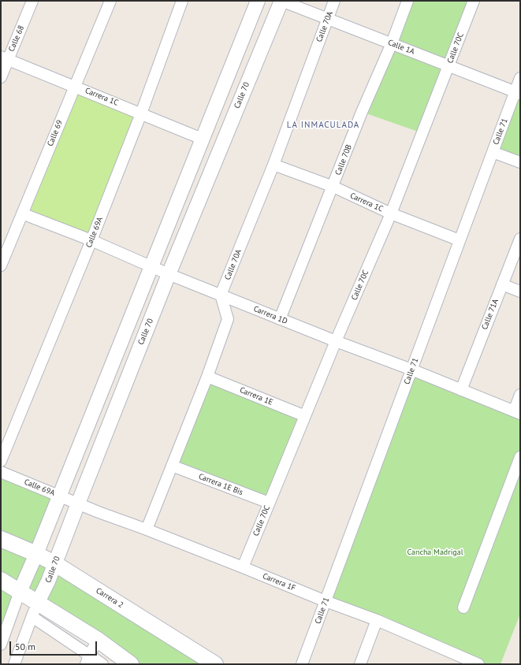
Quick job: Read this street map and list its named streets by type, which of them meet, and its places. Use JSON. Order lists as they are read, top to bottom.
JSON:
{
  "streets": {
    "main road": ["Carrera 2"],
    "street": [
      "Calle 70A",
      "Calle 68",
      "Calle 1A",
      "Calle 70C",
      "Calle 70",
      "Carrera 1C",
      "Calle 71",
      "Calle 69",
      "Calle 70B",
      "Calle 69A",
      "Calle 71A",
      "Carrera 1D",
      "Carrera 1E",
      "Carrera 1E Bis",
      "Carrera 1F"
    ]
  },
  "crossings": [
    ["Calle 70A", "Calle 1A"],
    ["Calle 70A", "Carrera 1C"],
    ["Calle 70A", "Carrera 1D"],
    ["Calle 68", "Carrera 1C"],
    ["Calle 1A", "Calle 70C"],
    ["Calle 1A", "Calle 70"],
    ["Calle 1A", "Calle 71"],
    ["Calle 1A", "Calle 70B"],
    ["Calle 70C", "Carrera 1C"],
    ["Calle 70C", "Carrera 1D"],
    ["Calle 70C", "Carrera 1E"],
    ["Calle 70C", "Carrera 1E Bis"],
    ["Calle 70C", "Carrera 1F"],
    ["Calle 70", "Calle 69A"],
    ["Calle 70", "Carrera 1D"],
    ["Calle 70", "Carrera 1F"],
    ["Calle 70", "Carrera 2"],
    ["Carrera 1C", "Calle 71"],
    ["Carrera 1C", "Calle 69"],
    ["Carrera 1C", "Calle 70B"],
    ["Carrera 1C", "Calle 69A"],
    ["Calle 71", "Carrera 1D"],
    ["Calle 71", "Carrera 1F"],
    ["Calle 69", "Carrera 1D"],
    ["Calle 70B", "Carrera 1D"],
    ["Calle 69A", "Carrera 1D"],
    ["Calle 69A", "Carrera 1F"],
    ["Calle 71A", "Carrera 1D"]
  ],
  "districts": ["LA INMACULADA"],
  "parks": ["Cancha Madrigal"],
  "scale_bar": "50 m"
}
